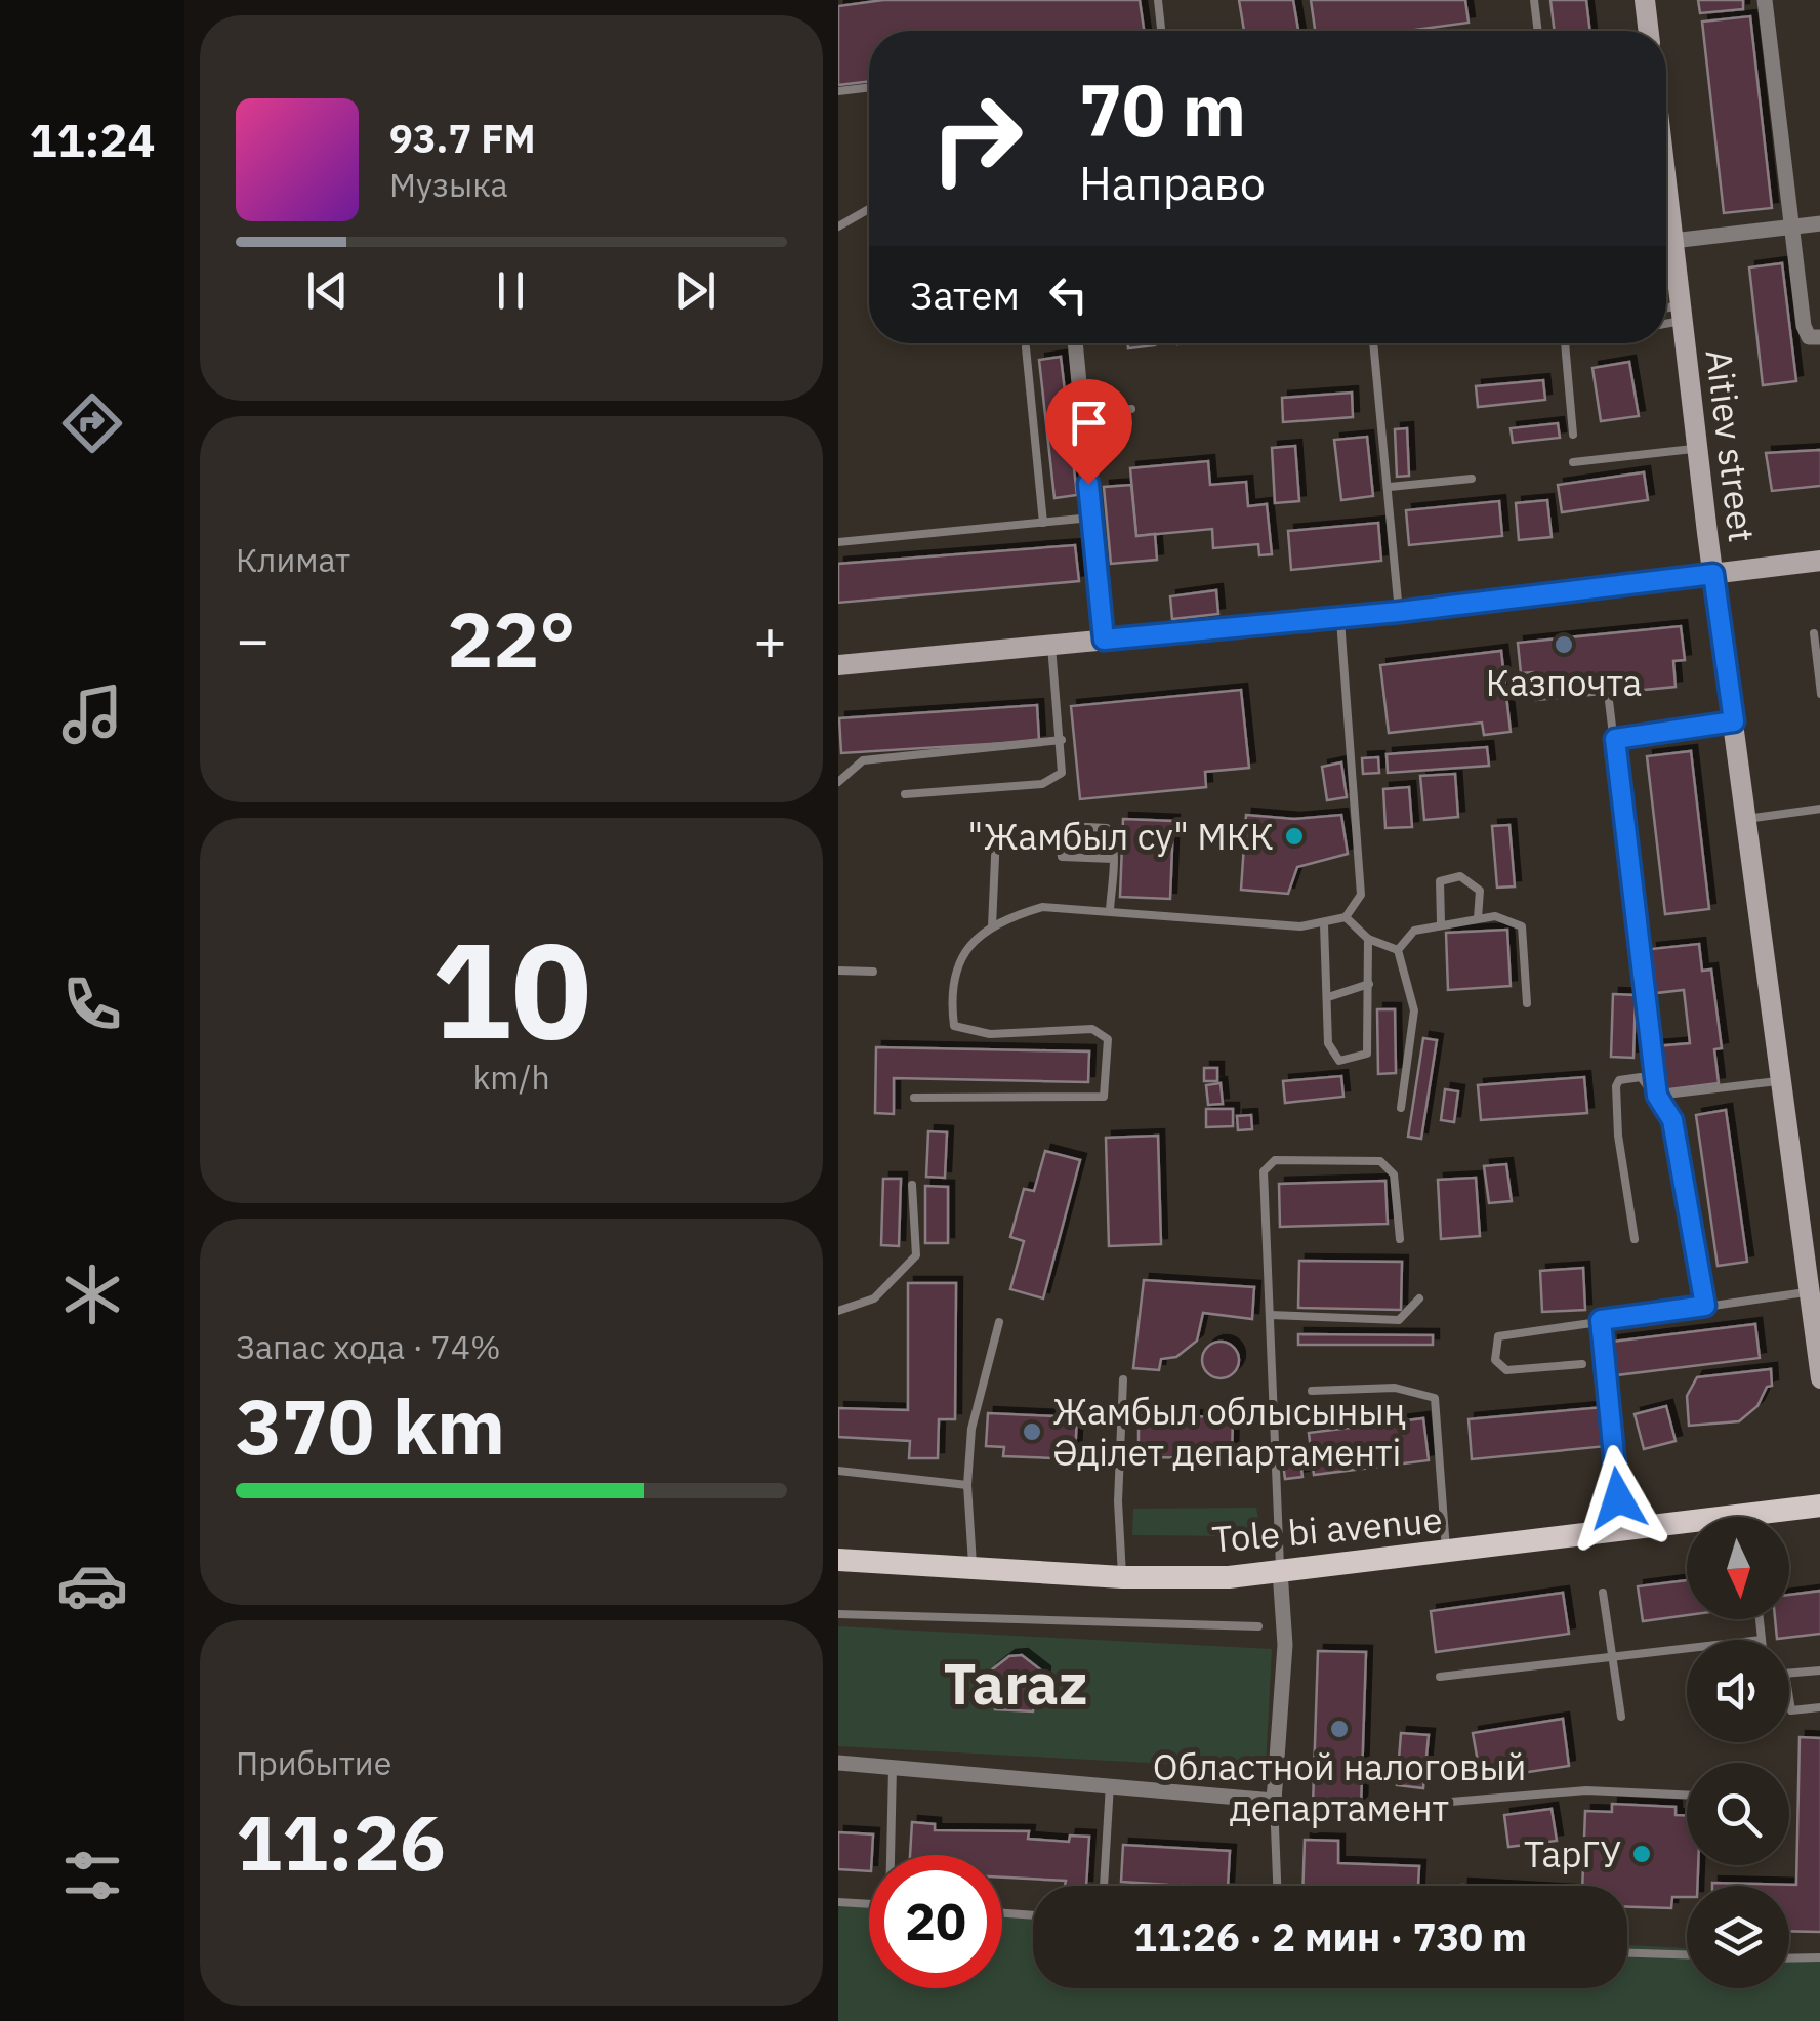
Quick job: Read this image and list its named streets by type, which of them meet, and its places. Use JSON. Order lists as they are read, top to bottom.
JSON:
{
  "streets": {
    "main road": ["Tole bi avenue"],
    "street": ["Aitiev street"]
  },
  "districts": ["Taraz"],
  "places": [
    "Казпочта",
    "\"Жамбыл су\" МКК",
    "Жамбыл облысының Әділет департаменті",
    "Областной налоговый департамент",
    "ТарГУ"
  ],
  "north": "bottom",
  "page": {
    "tabs": "11:24",
    "turn": ["70 m", "Направо"],
    "song": ["93.7 FM", "Музыка"],
    "then": "Затем",
    "tile": [
      "Климат",
      ["10", "km/h"],
      ["Запас хода · 74%", "370 km"],
      ["Прибытие", "11:26"]
    ],
    "heat": ["−", "22°", "+"],
    "limit": "20",
    "trip": "11:26 · 2 мин · 730 m"
  }
}
